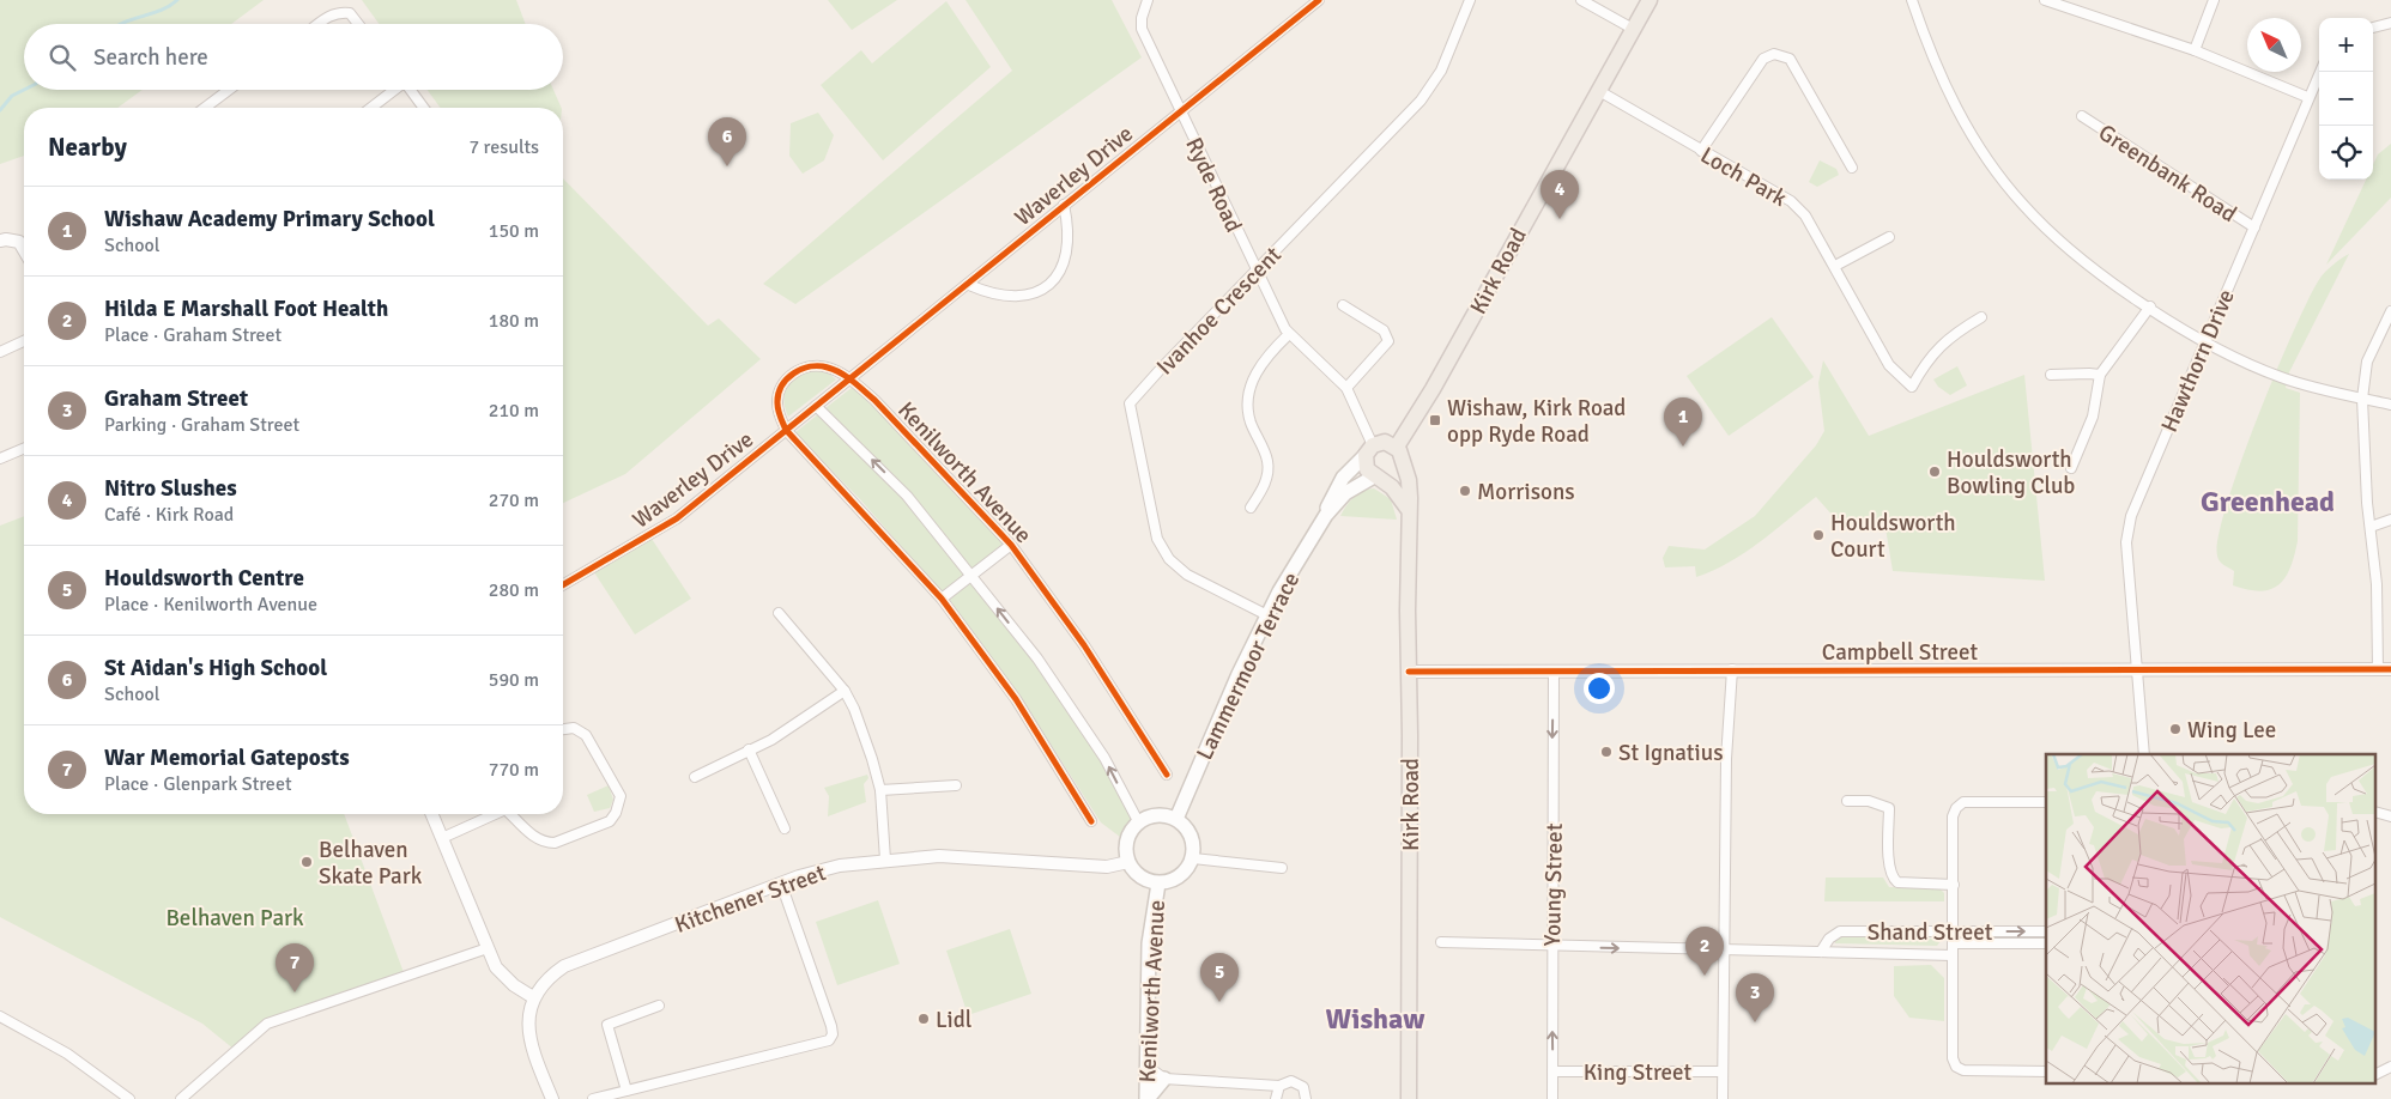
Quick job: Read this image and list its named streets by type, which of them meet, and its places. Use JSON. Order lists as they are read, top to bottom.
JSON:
{
  "streets": {
    "main road": ["Kirk Road", "Kenilworth Avenue", "Lammermoor Terrace"],
    "street": [
      "Greenbank Road",
      "Waverley Drive",
      "Loch Park",
      "Ryde Road",
      "Ivanhoe Crescent",
      "Hawthorn Drive",
      "Campbell Street",
      "Young Street",
      "Kitchener Street",
      "Shand Street",
      "King Street"
    ]
  },
  "crossings": [
    ["Greenbank Road", "Hawthorn Drive"],
    ["Waverley Drive", "Ryde Road"],
    ["Waverley Drive", "Kenilworth Avenue"],
    ["Loch Park", "Kirk Road"],
    ["Ryde Road", "Kirk Road"],
    ["Ryde Road", "Ivanhoe Crescent"],
    ["Ryde Road", "Lammermoor Terrace"],
    ["Kirk Road", "Campbell Street"],
    ["Kirk Road", "Lammermoor Terrace"],
    ["Ivanhoe Crescent", "Lammermoor Terrace"],
    ["Hawthorn Drive", "Campbell Street"],
    ["Kenilworth Avenue", "Lammermoor Terrace"],
    ["Kenilworth Avenue", "Kitchener Street"],
    ["Campbell Street", "Young Street"],
    ["Lammermoor Terrace", "Kitchener Street"],
    ["Young Street", "Shand Street"],
    ["Young Street", "King Street"]
  ],
  "districts": ["Greenhead", "Wishaw"],
  "parks": ["Belhaven Park"],
  "places": {
    "transit": ["Wishaw, Kirk Road opp Ryde Road"],
    "other": [
      "Houldsworth Bowling Club",
      "Morrisons",
      "Houldsworth Court",
      "Wing Lee",
      "St Ignatius",
      "Belhaven Skate Park",
      "Lidl"
    ]
  },
  "north": "top left",
  "page": {
    "map_buttons": ["+", "−"],
    "search": "Search here",
    "heading": ["Nearby", "7 results"],
    "pins": [
      "6",
      "4",
      "1",
      "2",
      "7",
      "5",
      "3"
    ],
    "list": [
      {
        "mark": "1",
        "name": "Wishaw Academy Primary School",
        "note": "School",
        "value": "150 m"
      },
      {
        "mark": "2",
        "name": "Hilda E Marshall Foot Health",
        "note": "Place · Graham Street",
        "value": "180 m"
      },
      {
        "mark": "3",
        "name": "Graham Street",
        "note": "Parking · Graham Street",
        "value": "210 m"
      },
      {
        "mark": "4",
        "name": "Nitro Slushes",
        "note": "Café · Kirk Road",
        "value": "270 m"
      },
      {
        "mark": "5",
        "name": "Houldsworth Centre",
        "note": "Place · Kenilworth Avenue",
        "value": "280 m"
      },
      {
        "mark": "6",
        "name": "St Aidan's High School",
        "note": "School",
        "value": "590 m"
      },
      {
        "mark": "7",
        "name": "War Memorial Gateposts",
        "note": "Place · Glenpark Street",
        "value": "770 m"
      }
    ]
  }
}
